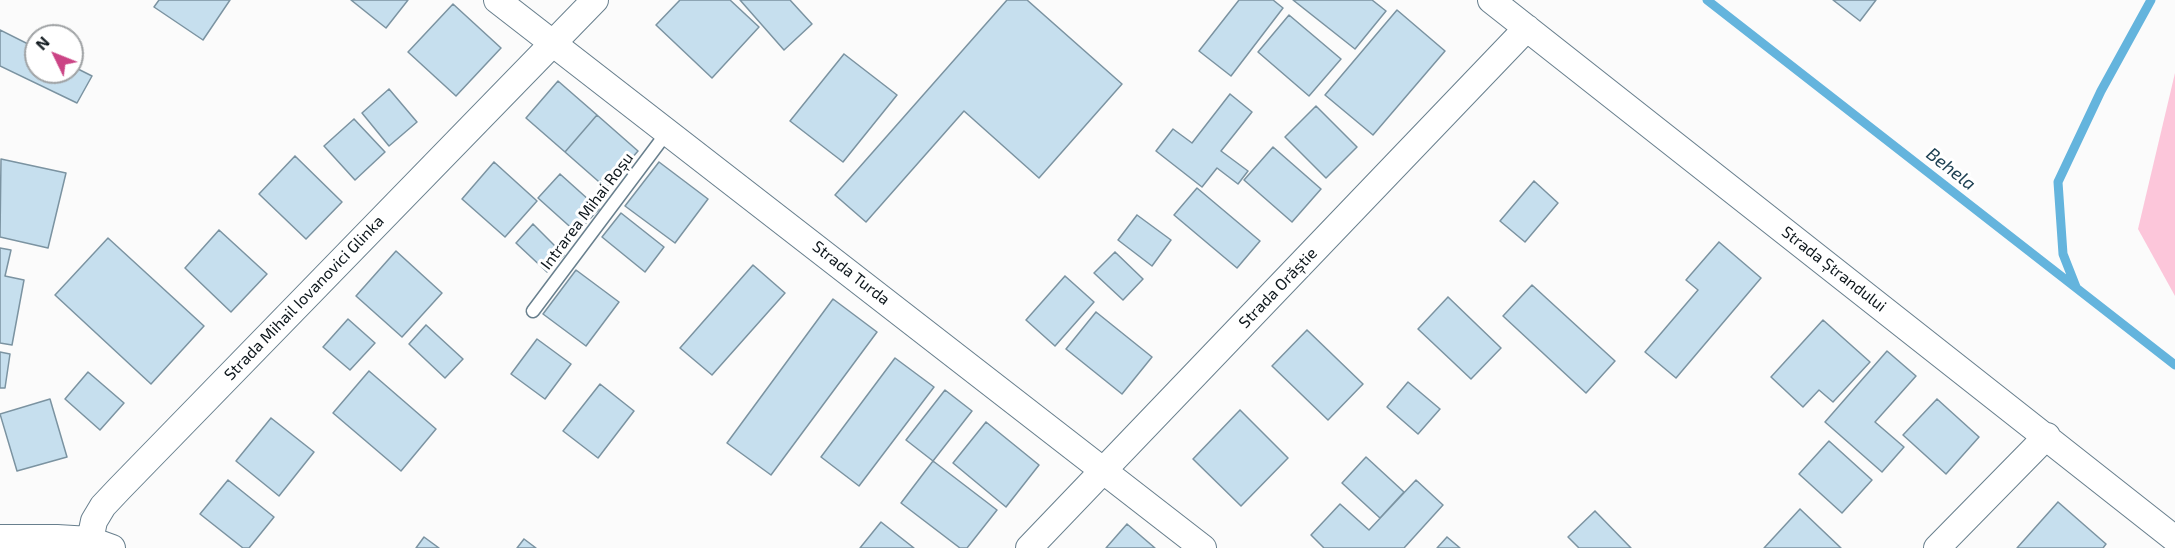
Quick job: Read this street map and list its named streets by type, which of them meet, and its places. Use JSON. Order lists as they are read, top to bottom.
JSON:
{
  "streets": {
    "street": [
      "Strada Ștrandului",
      "Strada Turda",
      "Strada Orăștie",
      "Strada Mihail Iovanovici Glinka"
    ],
    "lane": ["Intrarea Mihai Roșu"]
  },
  "crossings": [
    ["Intrarea Mihai Roșu", "Strada Turda"],
    ["Strada Ștrandului", "Strada Orăștie"],
    ["Strada Turda", "Strada Orăștie"],
    ["Strada Turda", "Strada Mihail Iovanovici Glinka"]
  ],
  "water": ["Behela"],
  "north": "top left"
}
